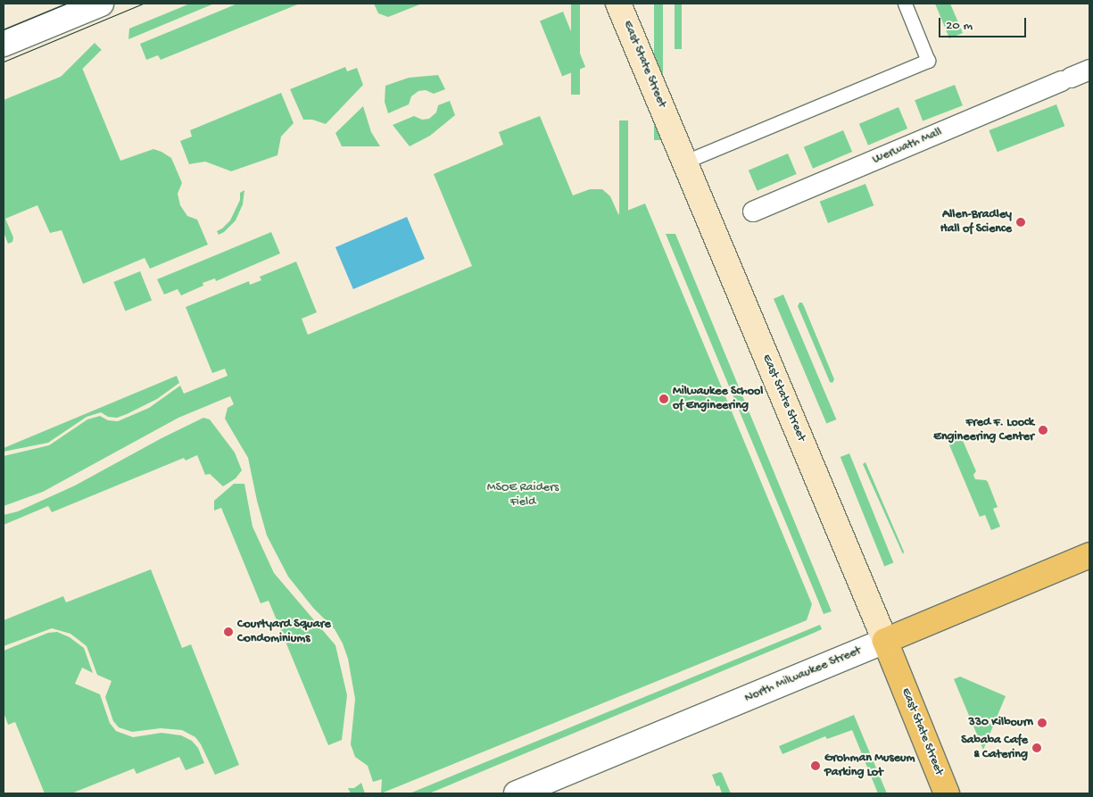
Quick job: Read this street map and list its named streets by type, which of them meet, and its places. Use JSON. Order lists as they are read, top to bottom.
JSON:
{
  "streets": {
    "main road": ["East State Street", "North Milwaukee Street"],
    "street": ["Werwath Mall"]
  },
  "crossings": [
    ["East State Street", "North Milwaukee Street"]
  ],
  "parks": ["MSOE Raiders Field"],
  "places": [
    "Allen-Bradley Hall of Science",
    "Milwaukee School of Engineering",
    "Fred F. Loock Engineering Center",
    "Courtyard Square Condominiums",
    "330 Kilbourn",
    "Sababa Cafe & Catering",
    "Grohman Museum Parking Lot"
  ],
  "scale_bar": "20 m"
}
